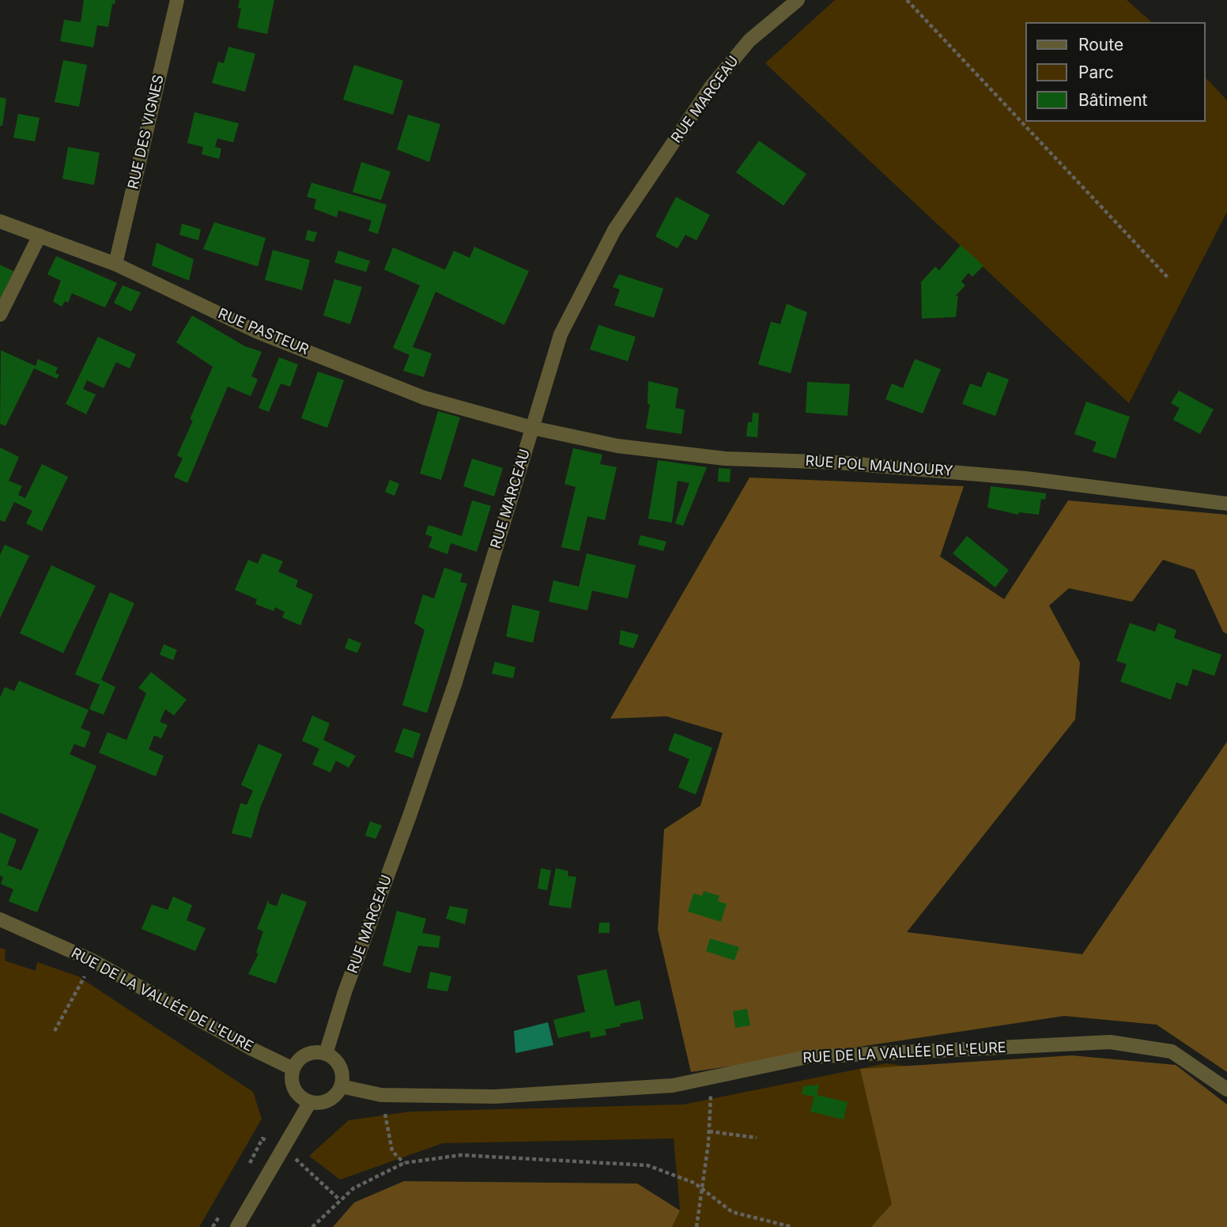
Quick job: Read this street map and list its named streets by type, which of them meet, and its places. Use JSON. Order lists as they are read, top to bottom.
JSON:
{
  "streets": {
    "street": [
      "RUE MARCEAU",
      "RUE DES VIGNES",
      "RUE PASTEUR",
      "RUE POL MAUNOURY",
      "RUE DE LA VALLÉE DE L'EURE"
    ]
  },
  "crossings": [
    ["RUE MARCEAU", "RUE PASTEUR"],
    ["RUE MARCEAU", "RUE POL MAUNOURY"],
    ["RUE MARCEAU", "RUE DE LA VALLÉE DE L'EURE"],
    ["RUE DES VIGNES", "RUE PASTEUR"],
    ["RUE PASTEUR", "RUE POL MAUNOURY"]
  ],
  "legend": ["Route", "Parc", "Bâtiment"]
}
